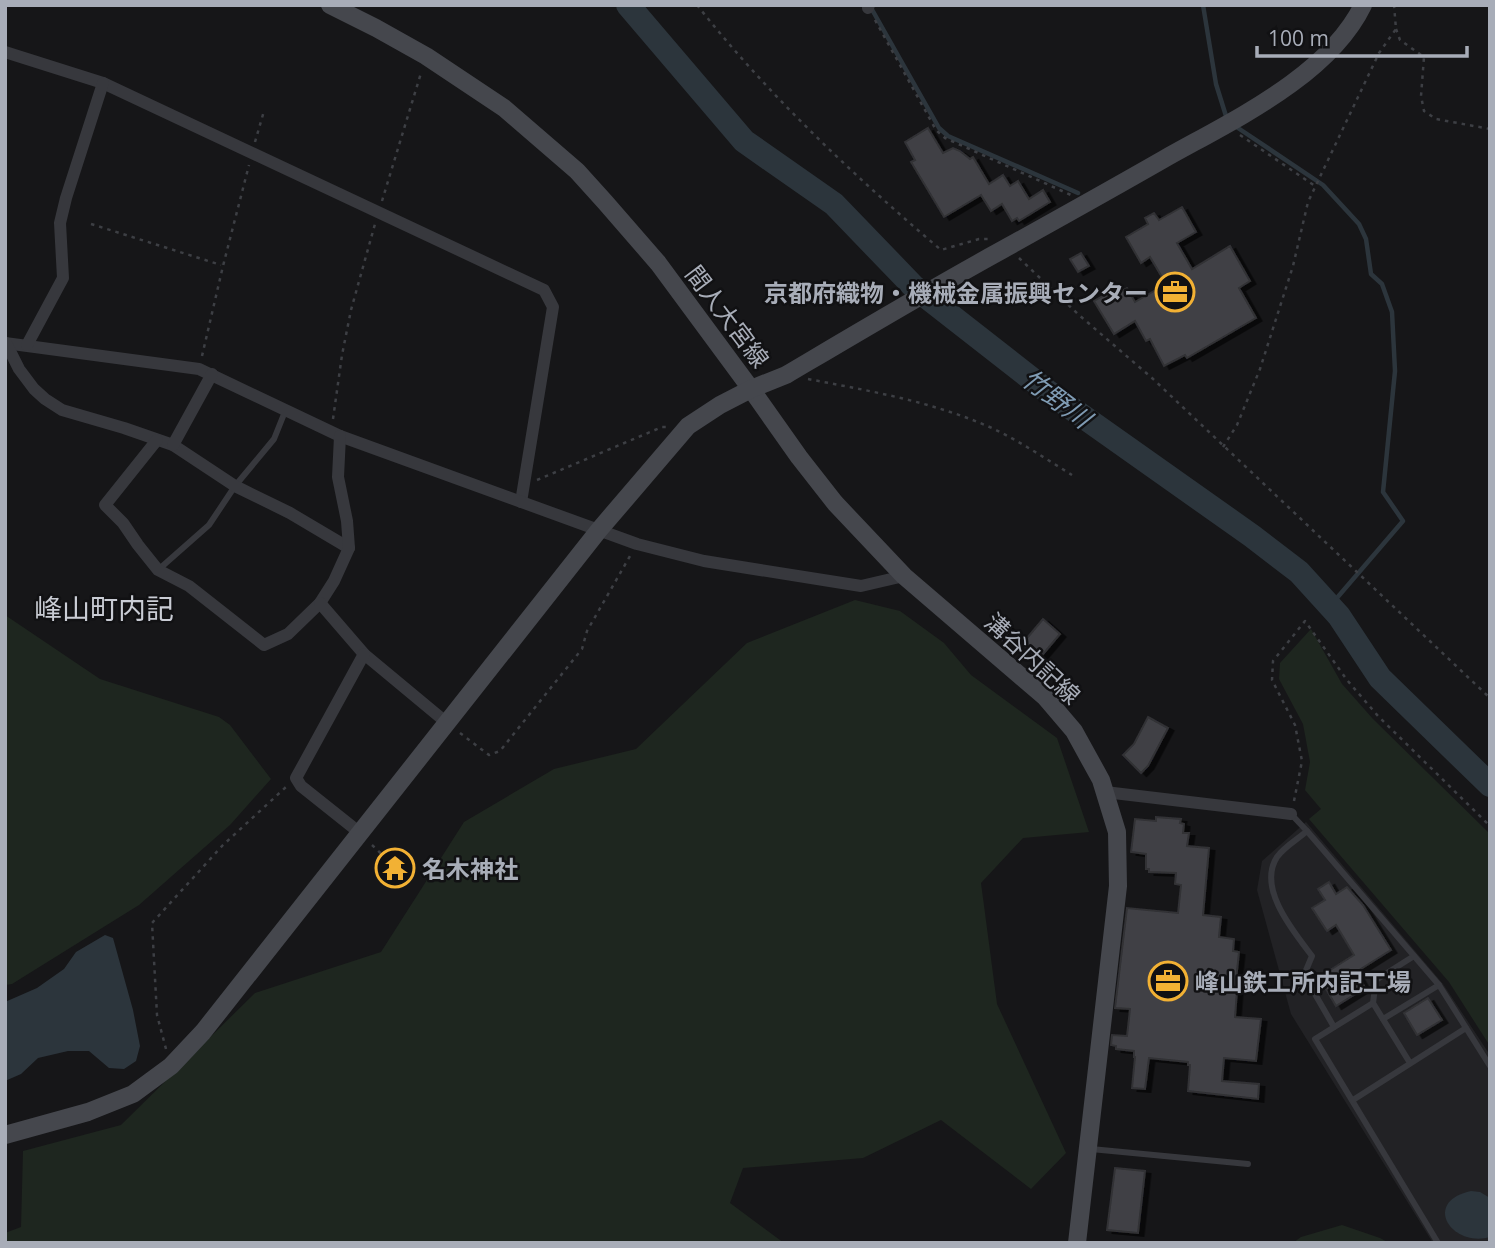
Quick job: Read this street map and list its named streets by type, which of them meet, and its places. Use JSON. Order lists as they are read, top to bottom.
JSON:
{
  "streets": {
    "main road": ["間人大宮線", "溝谷内記線"]
  },
  "crossings": [
    ["間人大宮線", "溝谷内記線"]
  ],
  "districts": ["峰山町内記"],
  "water": ["竹野川"],
  "places": {
    "office": ["京都府織物・機械金属振興センター", "峰山鉄工所内記工場"],
    "temple": ["名木神社"]
  },
  "scale_bar": "100 m"
}
